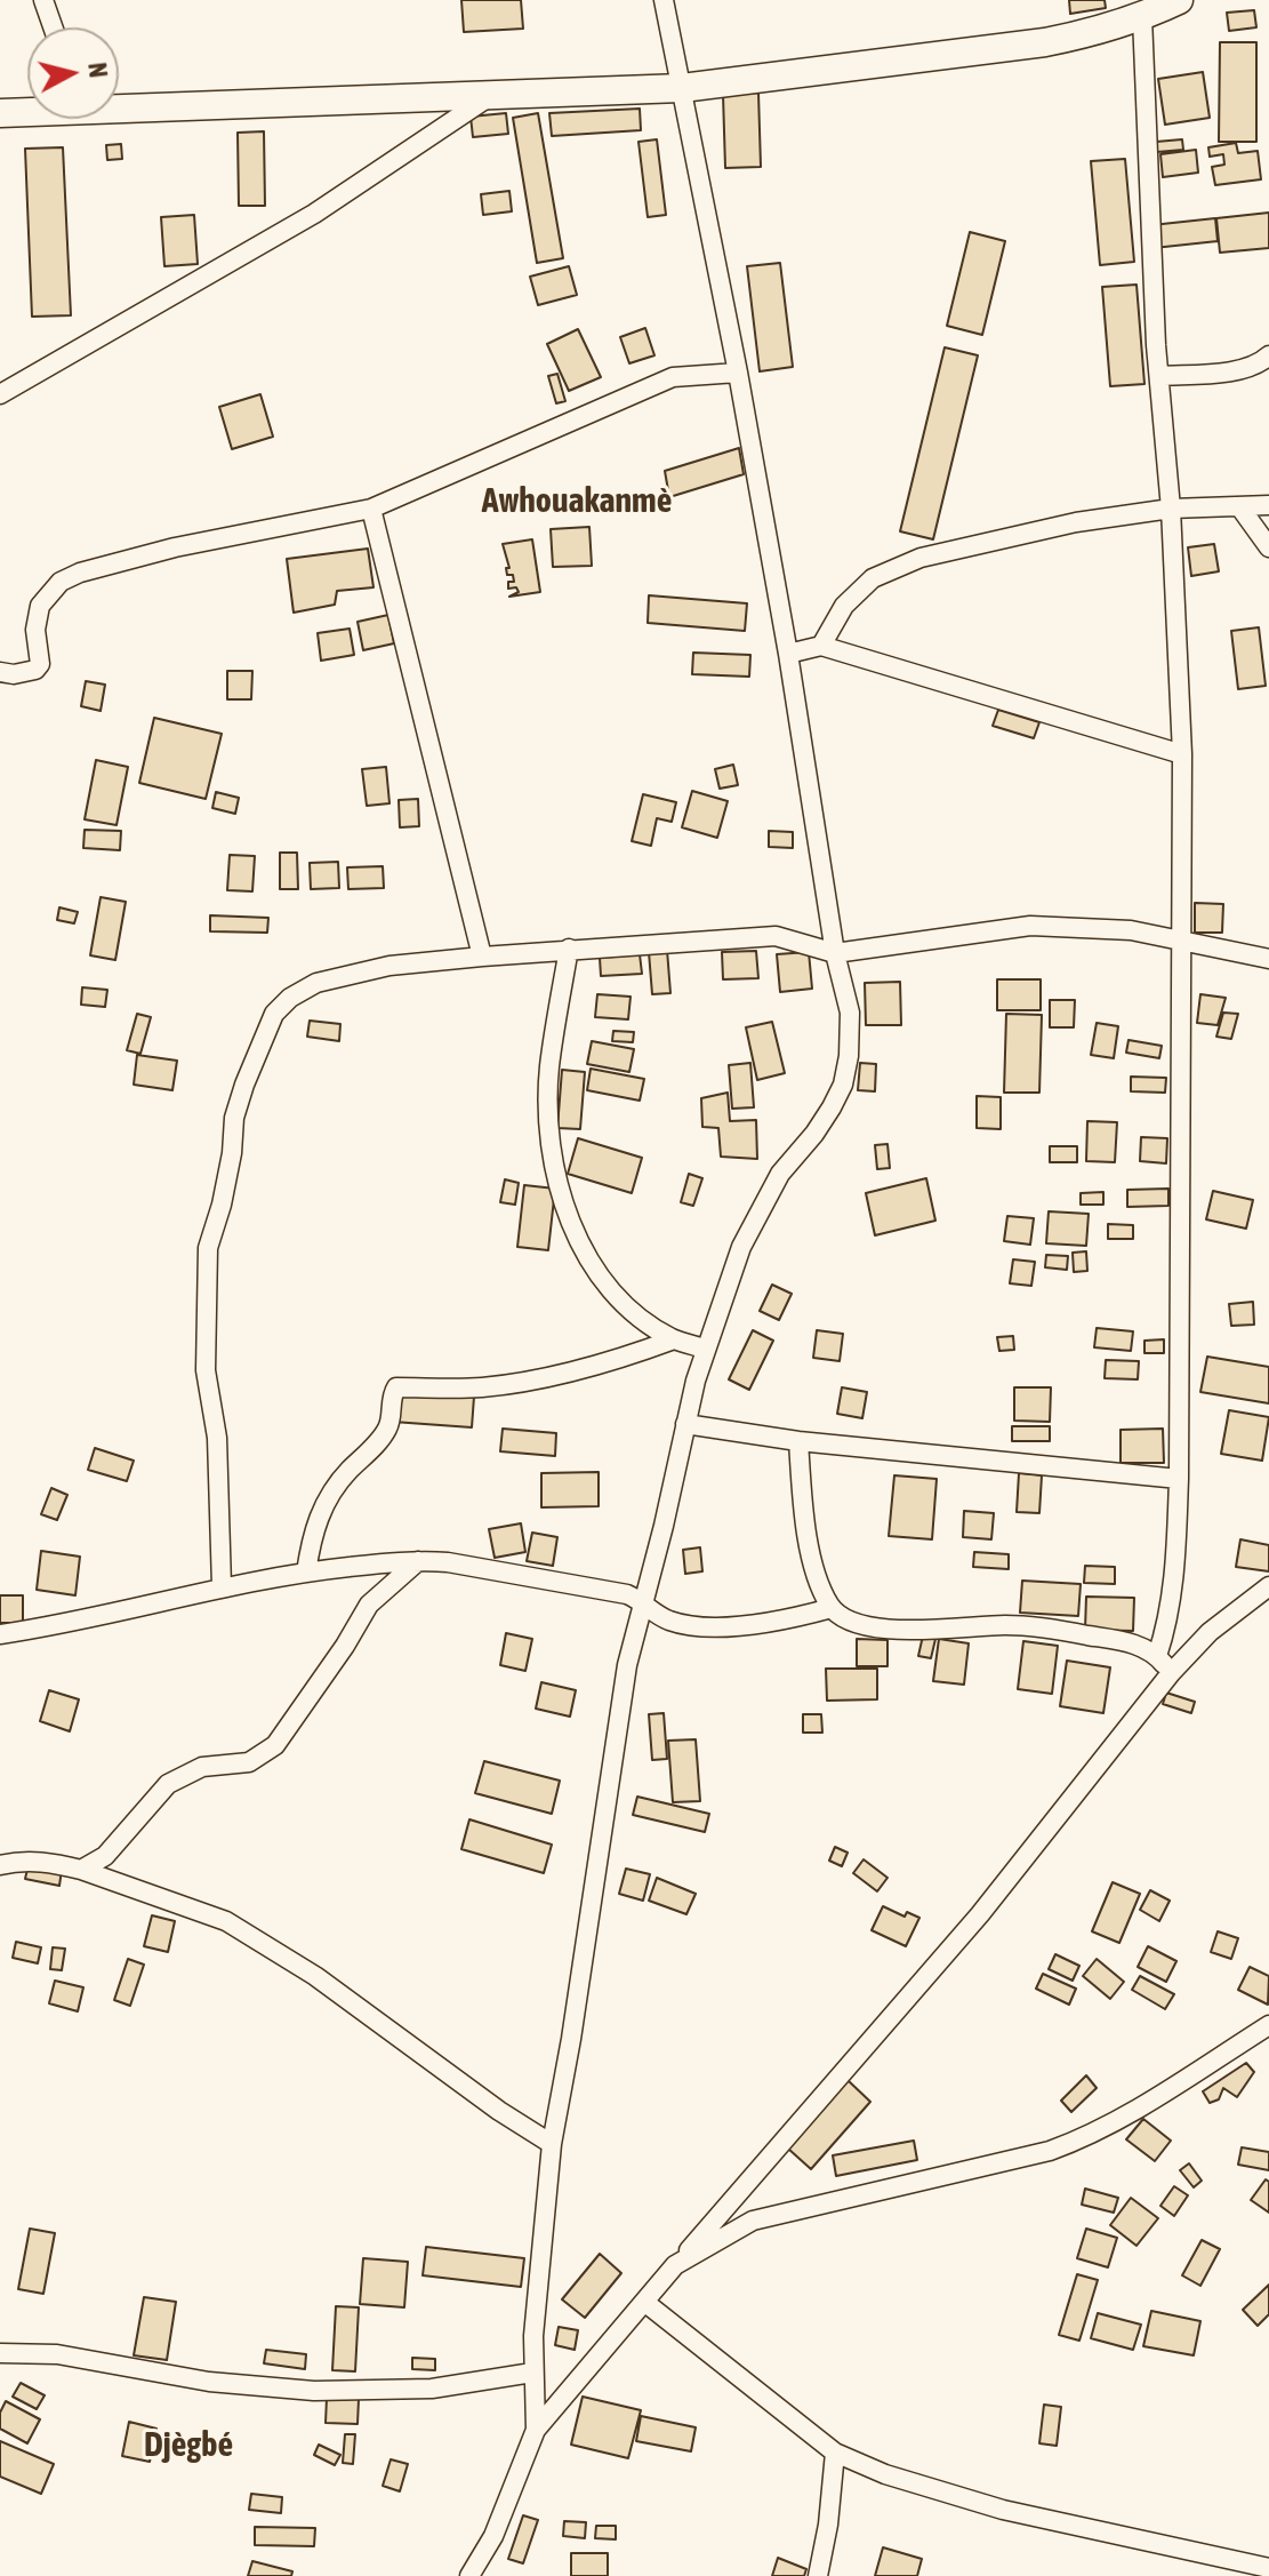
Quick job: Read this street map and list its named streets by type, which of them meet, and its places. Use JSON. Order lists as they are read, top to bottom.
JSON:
{
  "districts": ["Awhouakanmè", "Djègbé"],
  "north": "right"
}
